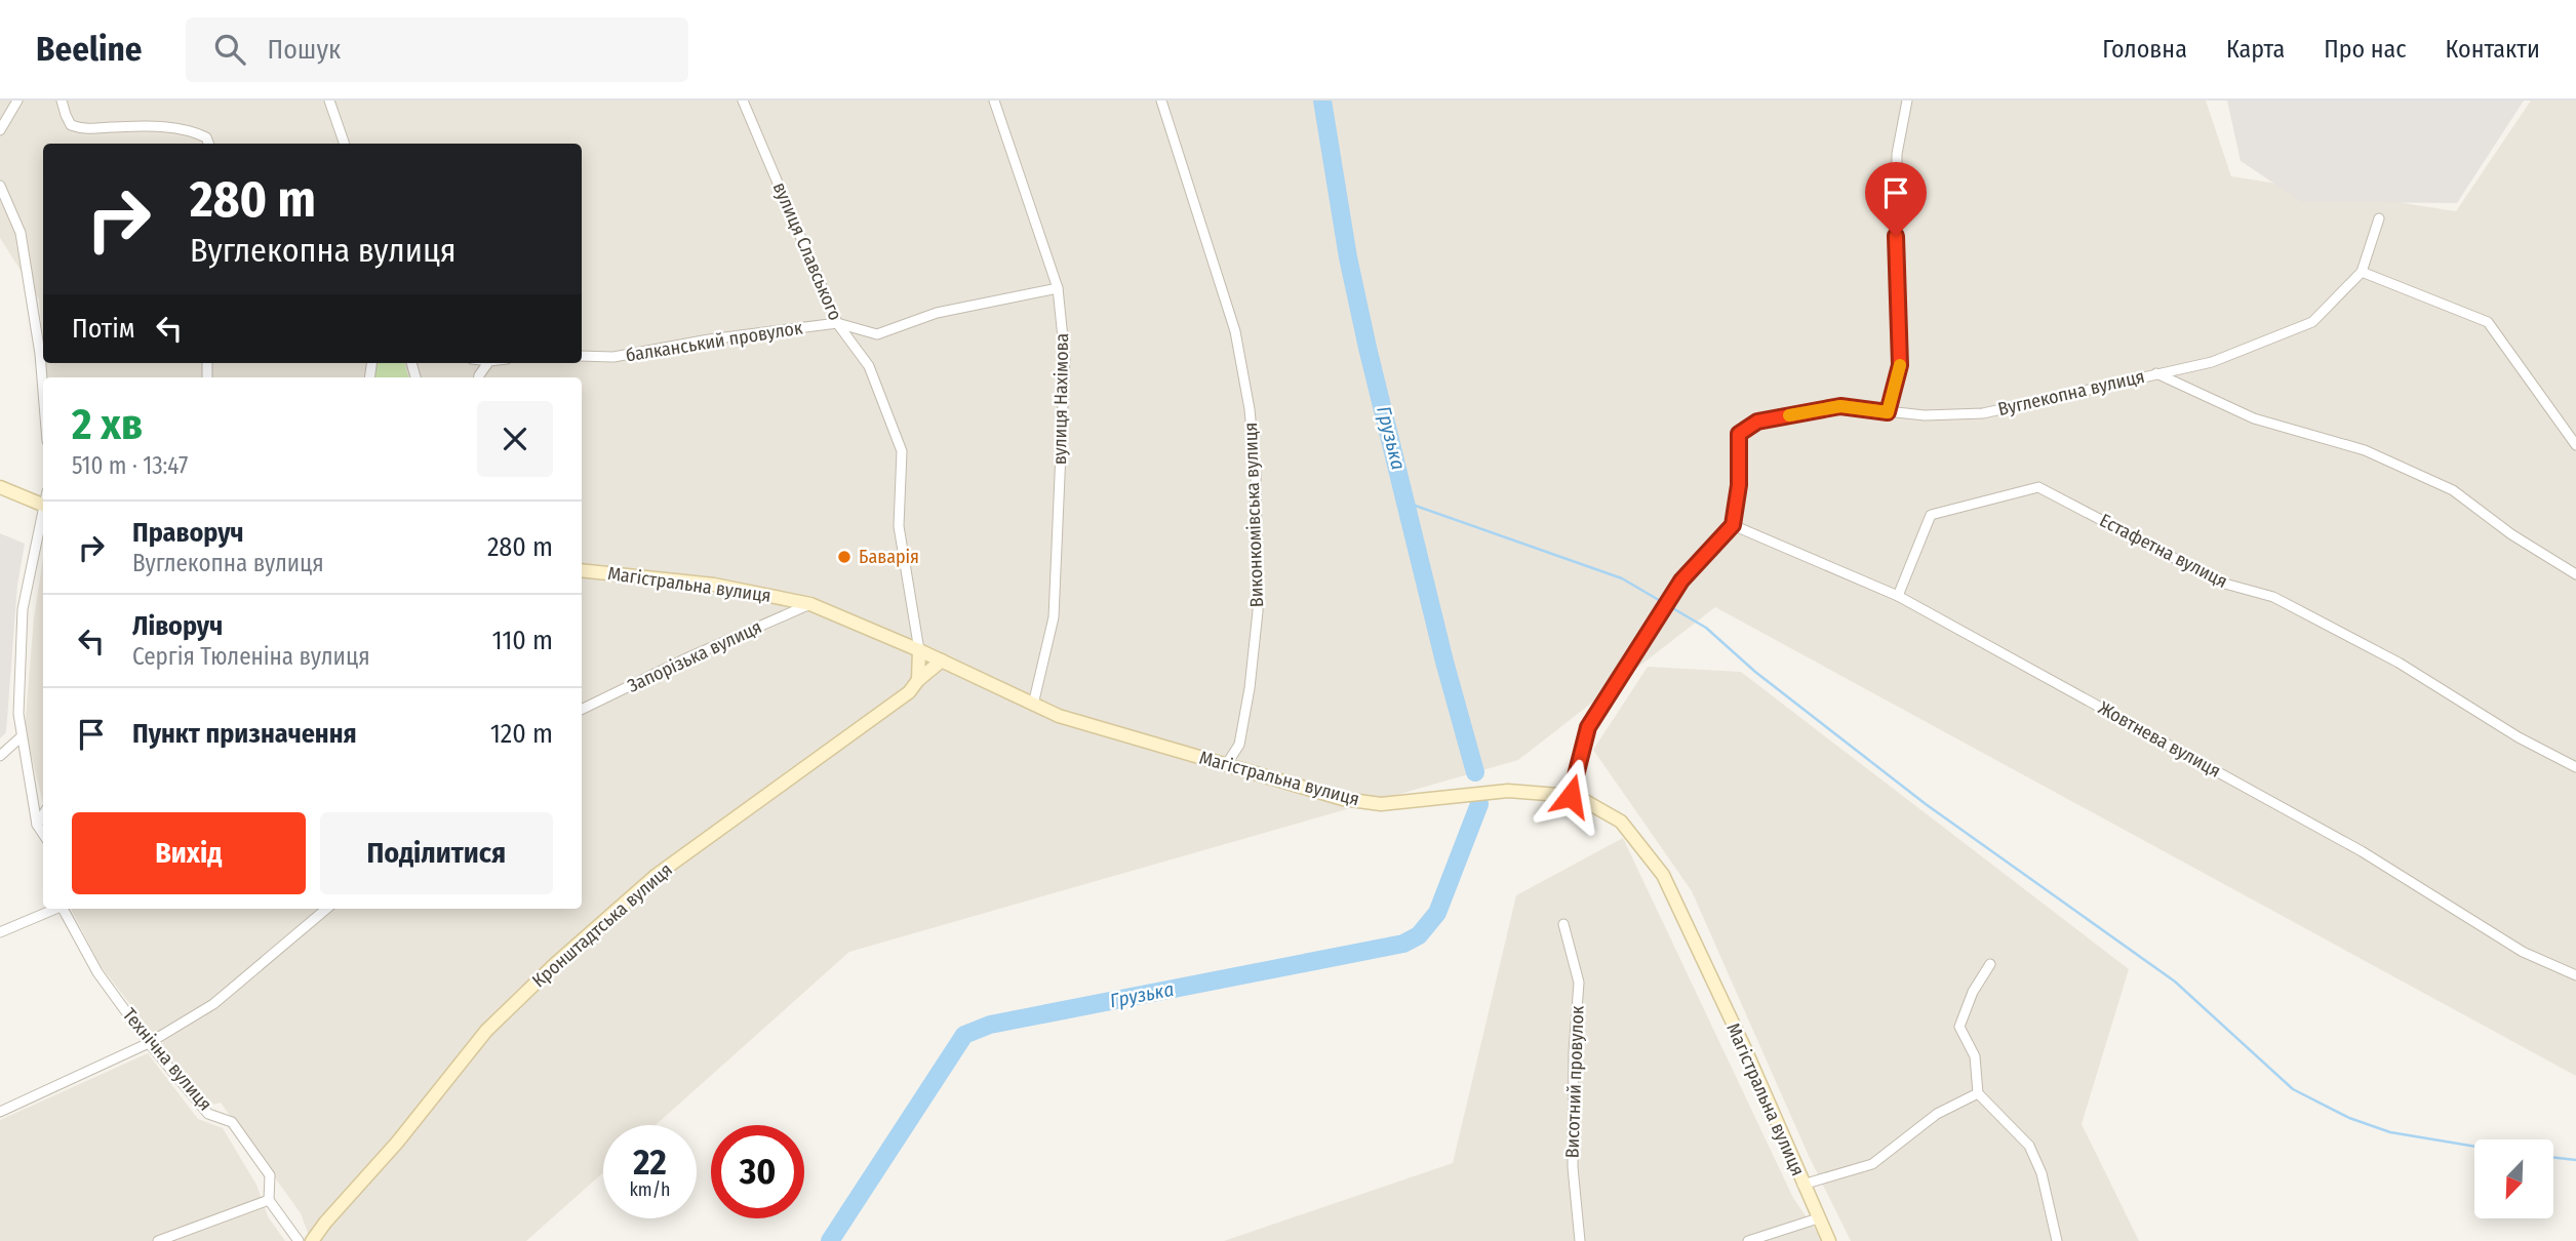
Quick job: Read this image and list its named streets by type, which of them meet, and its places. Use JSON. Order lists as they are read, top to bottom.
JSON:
{
  "streets": {
    "main road": ["Магістральна вулиця", "Кронштадтська вулиця"],
    "street": [
      "вулиця Славського",
      "балканський провулок",
      "Вуглекопна вулиця",
      "вулиця Нахімова",
      "Виконкомівська вулиця",
      "Естафетна вулиця",
      "Запорізька вулиця",
      "Жовтнева вулиця",
      "Технічна вулиця",
      "Висотний провулок"
    ]
  },
  "crossings": [
    ["вулиця Славського", "балканський провулок"],
    ["вулиця Славського", "Магістральна вулиця"],
    ["балканський провулок", "вулиця Нахімова"],
    ["Вуглекопна вулиця", "Жовтнева вулиця"],
    ["вулиця Нахімова", "Магістральна вулиця"],
    ["Виконкомівська вулиця", "Магістральна вулиця"],
    ["Естафетна вулиця", "Жовтнева вулиця"],
    ["Магістральна вулиця", "Запорізька вулиця"],
    ["Магістральна вулиця", "Кронштадтська вулиця"]
  ],
  "water": ["Грузька"],
  "places": ["Баварія"],
  "north": "bottom left",
  "page": {
    "header": "Beeline",
    "search": "Пошук",
    "nav": [
      "Головна",
      "Карта",
      "Про нас",
      "Контакти"
    ],
    "turn": ["280 m", "Вуглекопна вулиця"],
    "then": "Потім",
    "heading": ["2 хв", "510 m · 13:47"],
    "list": [
      {
        "name": "Праворуч",
        "note": "Вуглекопна вулиця",
        "value": "280 m"
      },
      {
        "name": "Ліворуч",
        "note": "Сергія Тюленіна вулиця",
        "value": "110 m"
      },
      {
        "name": "Пункт призначення",
        "value": "120 m"
      }
    ],
    "buttons": ["Вихід", "Поділитися"],
    "speed": "22 km/h",
    "limit": "30"
  }
}
